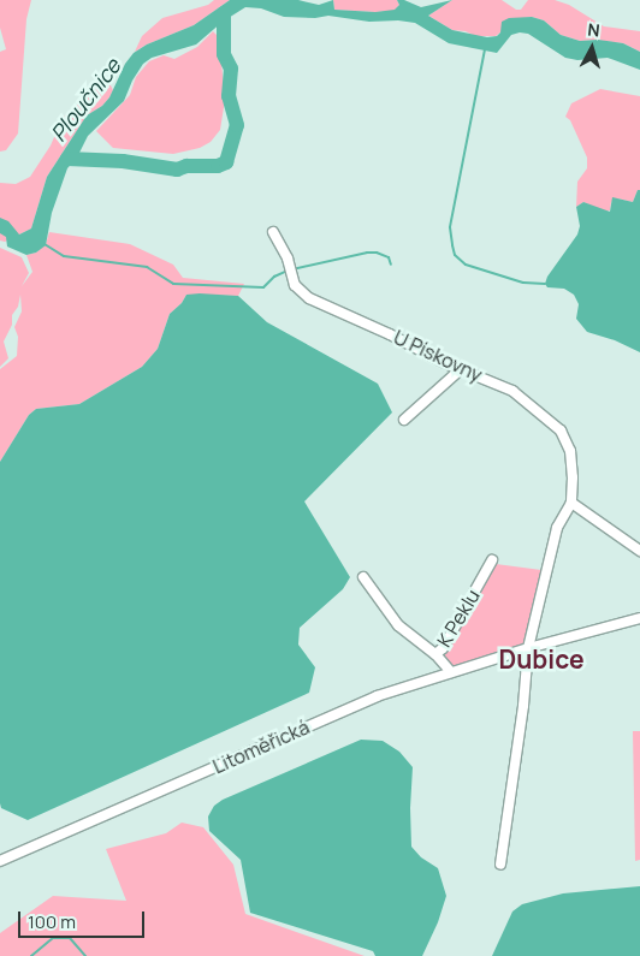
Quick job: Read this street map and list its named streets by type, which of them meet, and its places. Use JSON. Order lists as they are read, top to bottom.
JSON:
{
  "streets": {
    "street": ["U Pískovny", "K Peklu", "Litoměřická"]
  },
  "crossings": [
    ["K Peklu", "Litoměřická"]
  ],
  "districts": ["Dubice"],
  "water": ["Ploučnice"],
  "scale_bar": "100 m",
  "north": "top"
}
